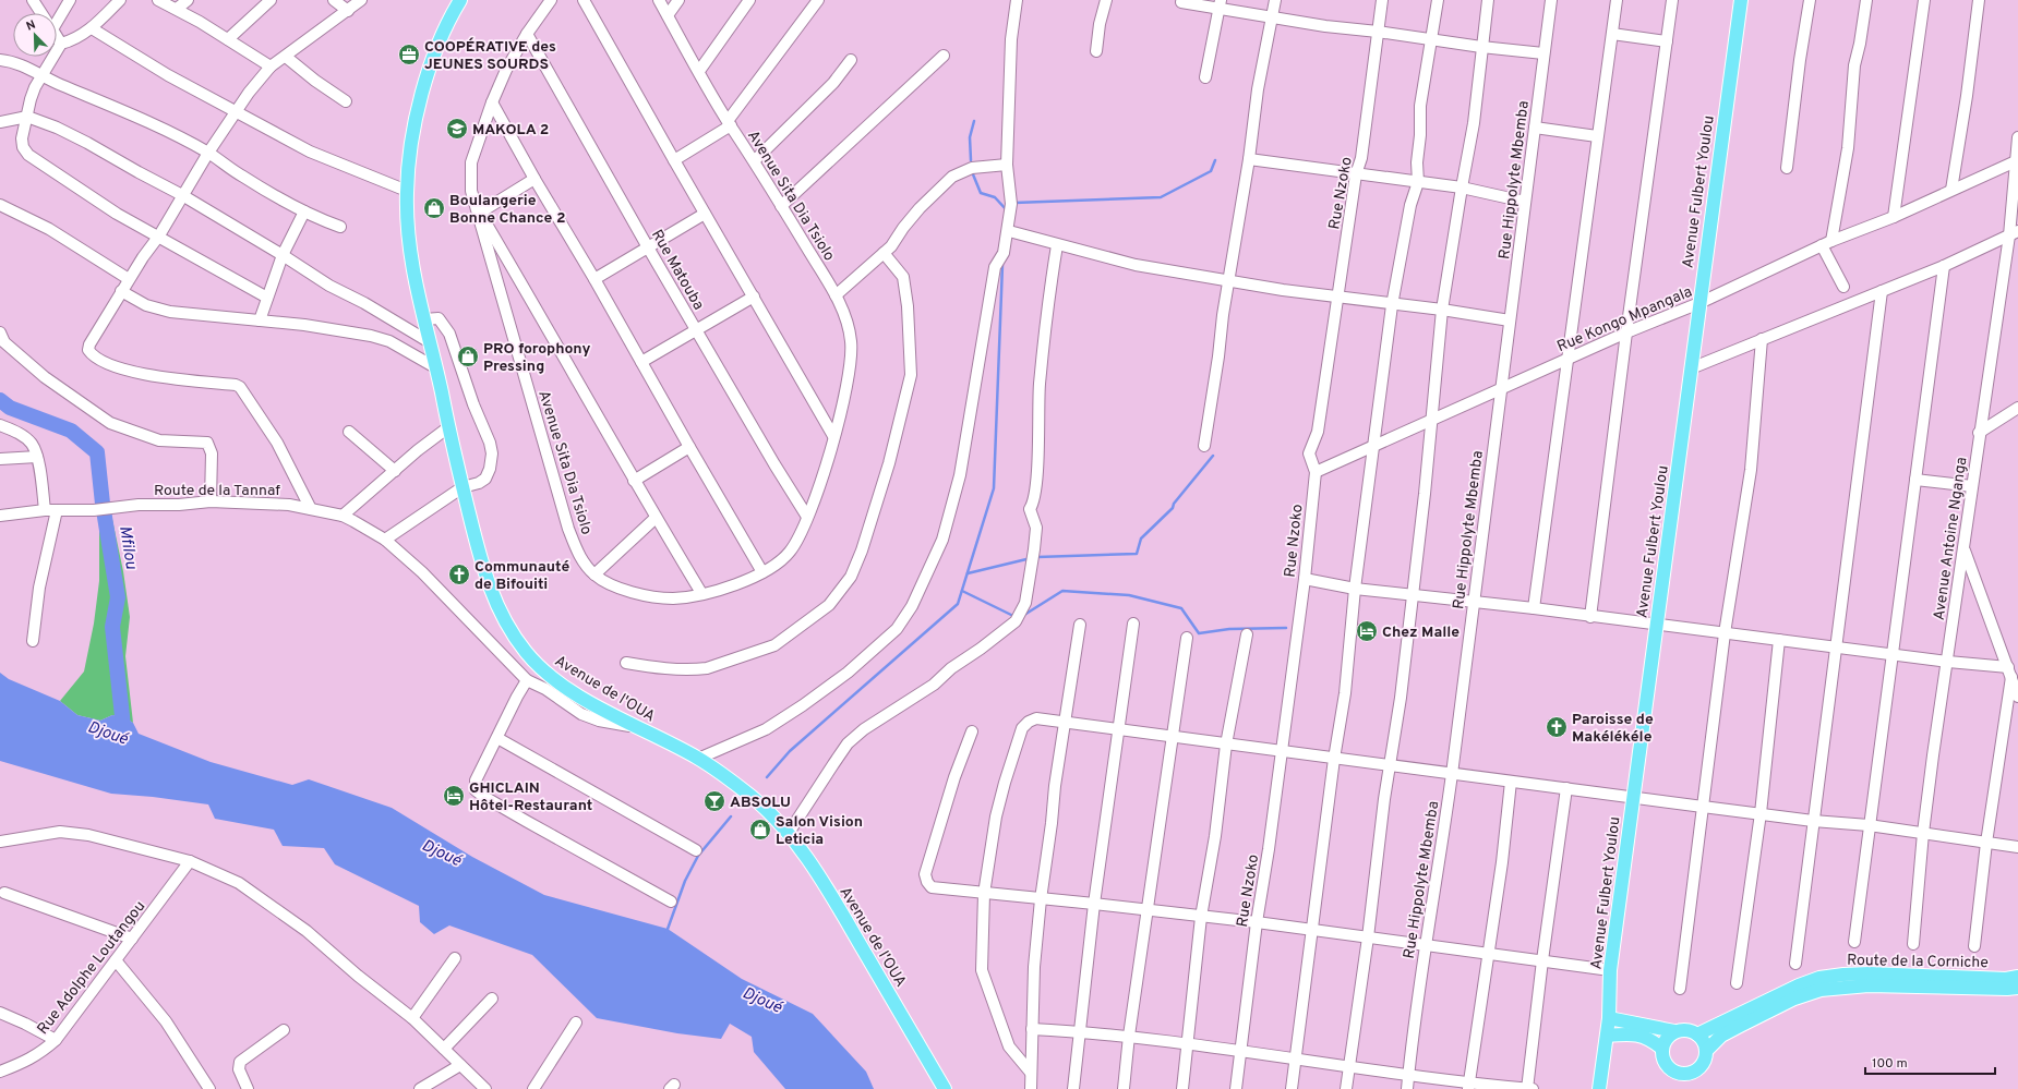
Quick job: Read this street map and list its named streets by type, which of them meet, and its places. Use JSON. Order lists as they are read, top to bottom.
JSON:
{
  "streets": {
    "main road": ["Avenue Fulbert Youlou", "Avenue de l'OUA", "Route de la Corniche"],
    "street": [
      "Rue Hippolyte Mbemba",
      "Rue Nzoko",
      "Avenue Sita Dia Tsiolo",
      "Rue Matouba",
      "Rue Kongo Mpangala",
      "Route de la Tannaf",
      "Avenue Antoine Nganga",
      "Rue Adolphe Loutangou"
    ]
  },
  "crossings": [
    ["Rue Hippolyte Mbemba", "Rue Kongo Mpangala"],
    ["Avenue Fulbert Youlou", "Rue Kongo Mpangala"],
    ["Rue Nzoko", "Rue Kongo Mpangala"],
    ["Avenue Sita Dia Tsiolo", "Rue Matouba"],
    ["Rue Kongo Mpangala", "Avenue Antoine Nganga"]
  ],
  "water": ["Mfilou", "Djoué"],
  "places": {
    "office": ["COOPÉRATIVE des JEUNES SOURDS"],
    "school or university": ["MAKOLA 2"],
    "shop": ["Boulangerie Bonne Chance 2", "PRO forophony Pressing", "Salon Vision Leticia"],
    "church": ["Communauté de Bifouiti", "Paroisse de Makélékéle"],
    "hotel": ["Chez Malle", "GHICLAIN Hôtel-Restaurant"],
    "bar": ["ABSOLU"]
  },
  "scale_bar": "100 m",
  "north": "top left"
}
